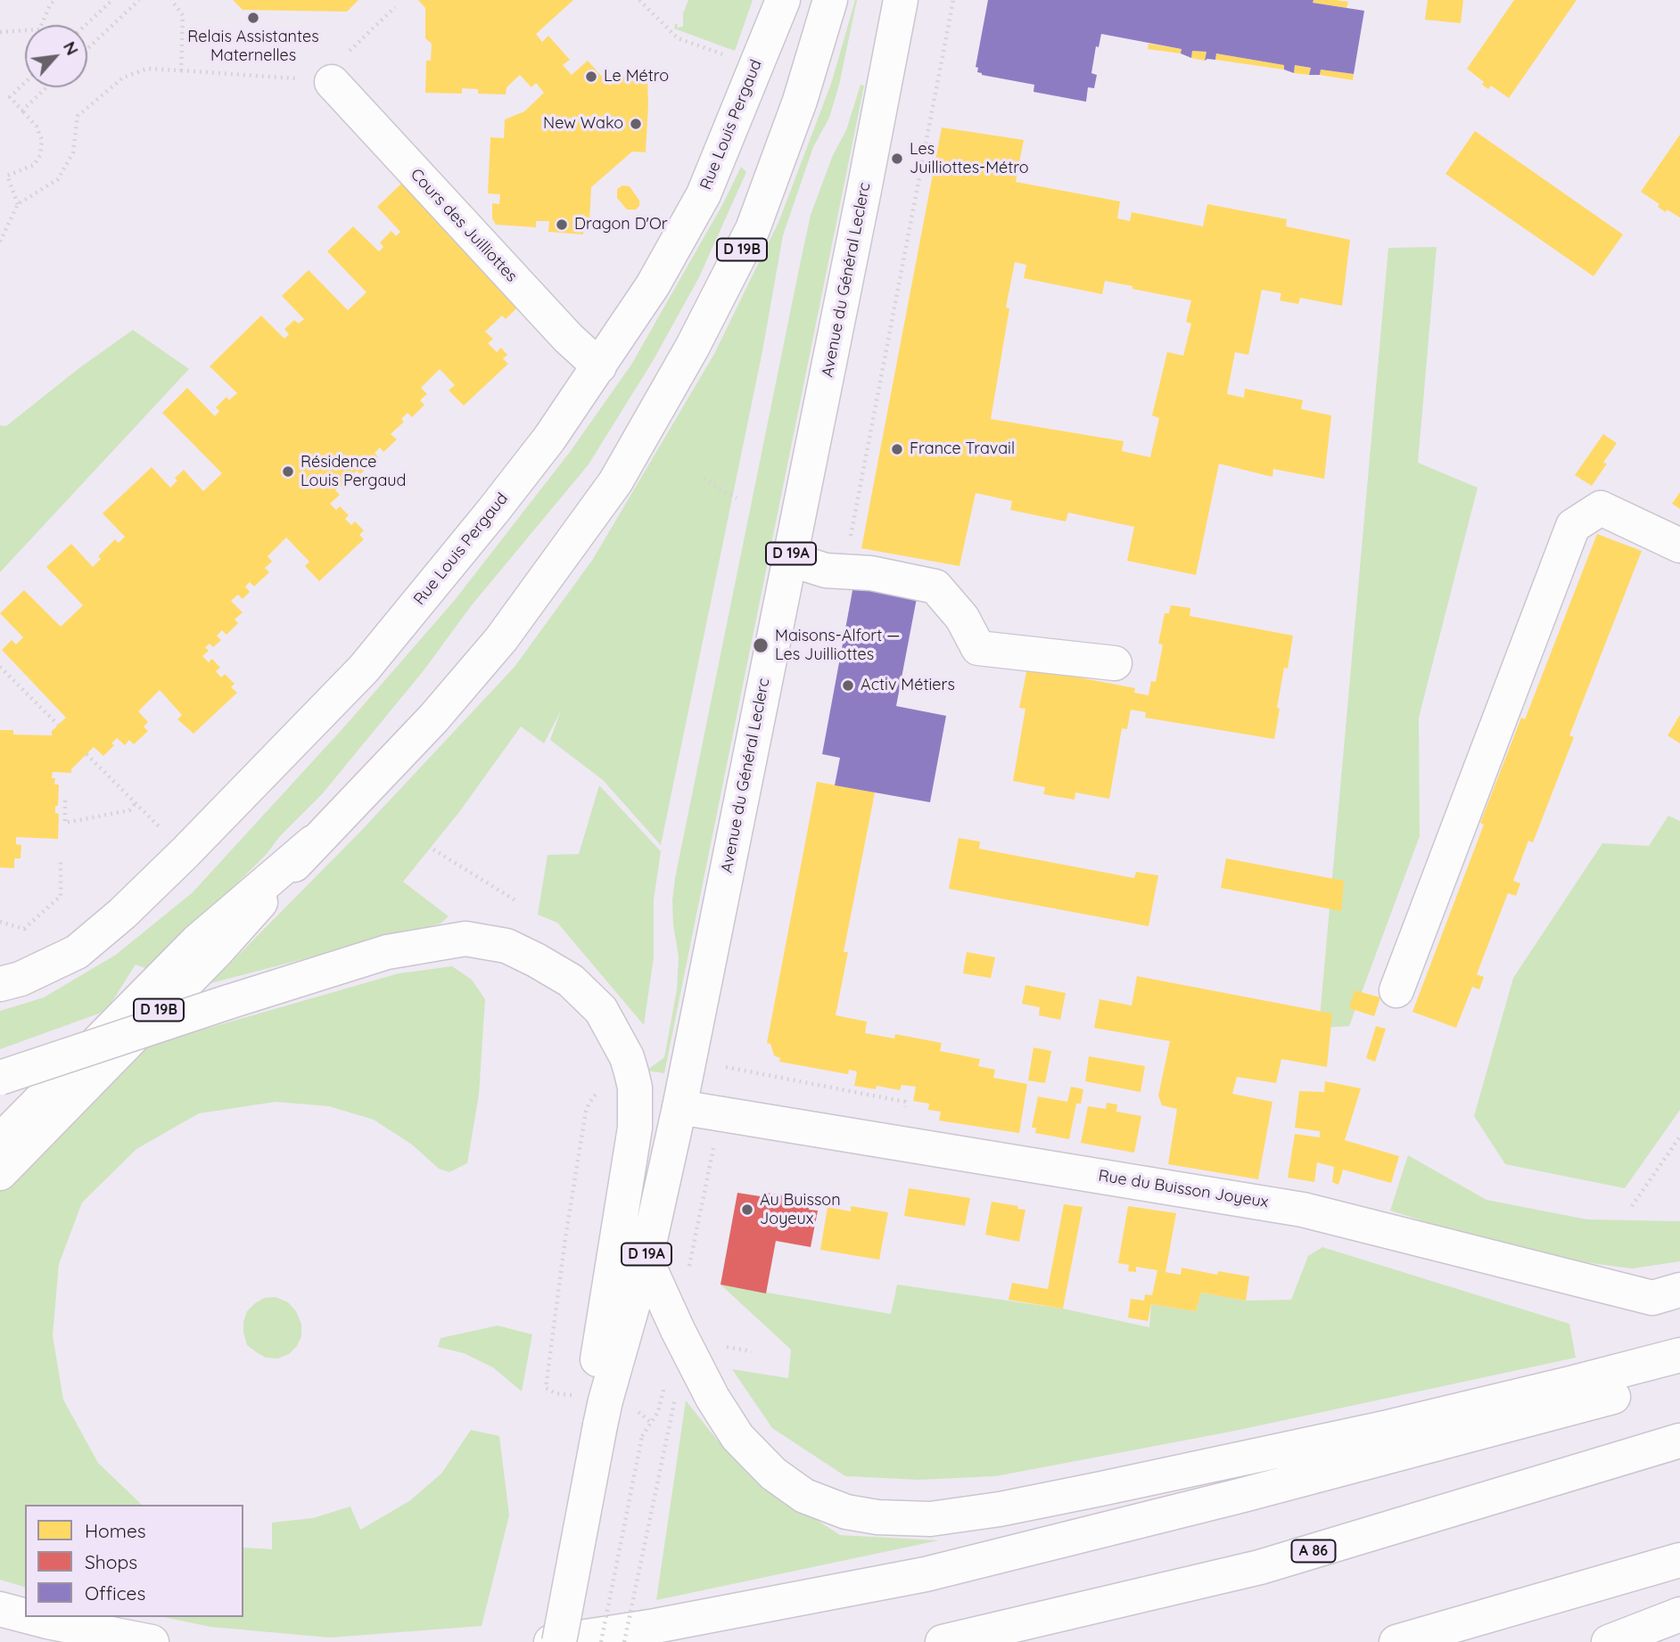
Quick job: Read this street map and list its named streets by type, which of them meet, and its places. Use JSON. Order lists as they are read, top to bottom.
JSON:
{
  "streets": {
    "main road": [
      "Rue Louis Pergaud",
      "Cours des Juilliottes",
      "D 19B",
      "Avenue du Général Leclerc",
      "D 19A",
      "Rue du Buisson Joyeux",
      "A 86"
    ]
  },
  "crossings": [
    ["Rue Louis Pergaud", "Cours des Juilliottes"],
    ["Avenue du Général Leclerc", "D 19A"],
    ["Avenue du Général Leclerc", "Rue du Buisson Joyeux"]
  ],
  "places": [
    "Relais Assistantes Maternelles",
    "Le Métro",
    "New Wako",
    "Les Juilliottes-Métro",
    "Dragon D'Or",
    "France Travail",
    "Résidence Louis Pergaud",
    "Maisons-Alfort — Les Juilliottes",
    "Activ Métiers",
    "Au Buisson Joyeux"
  ],
  "legend": ["Homes", "Shops", "Offices"],
  "north": "top right"
}
